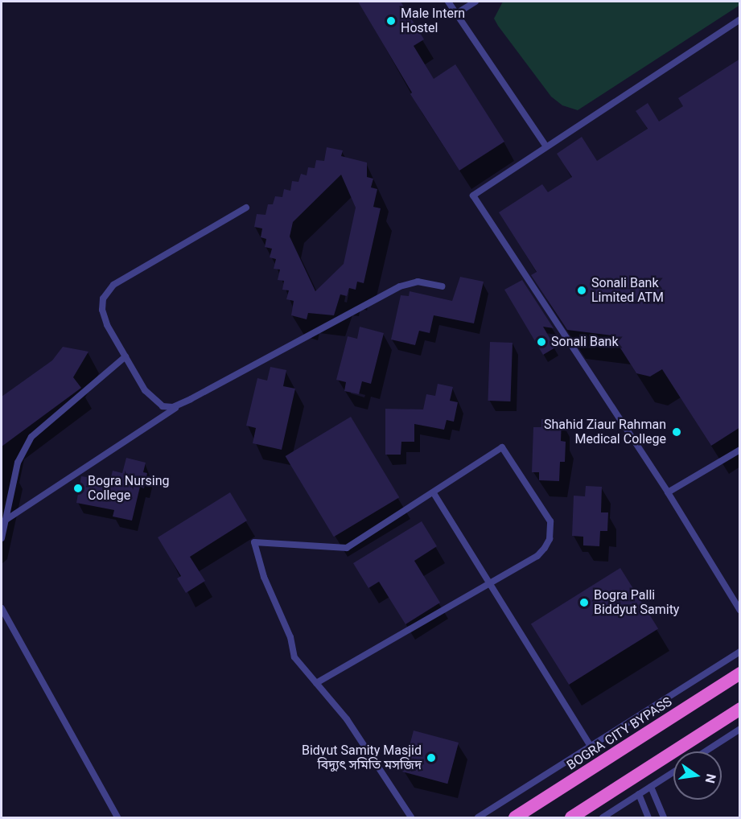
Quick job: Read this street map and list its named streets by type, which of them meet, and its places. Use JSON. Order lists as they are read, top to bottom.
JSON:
{
  "streets": {
    "highway": ["BOGRA CITY BYPASS"]
  },
  "places": [
    "Male Intern Hostel",
    "Sonali Bank Limited ATM",
    "Sonali Bank",
    "Shahid Ziaur Rahman Medical College",
    "Bogra Nursing College",
    "Bogra Palli Biddyut Samity",
    "Bidyut Samity Masjid বিদ্যুৎ সমিতি মসজিদ"
  ],
  "north": "right"
}
